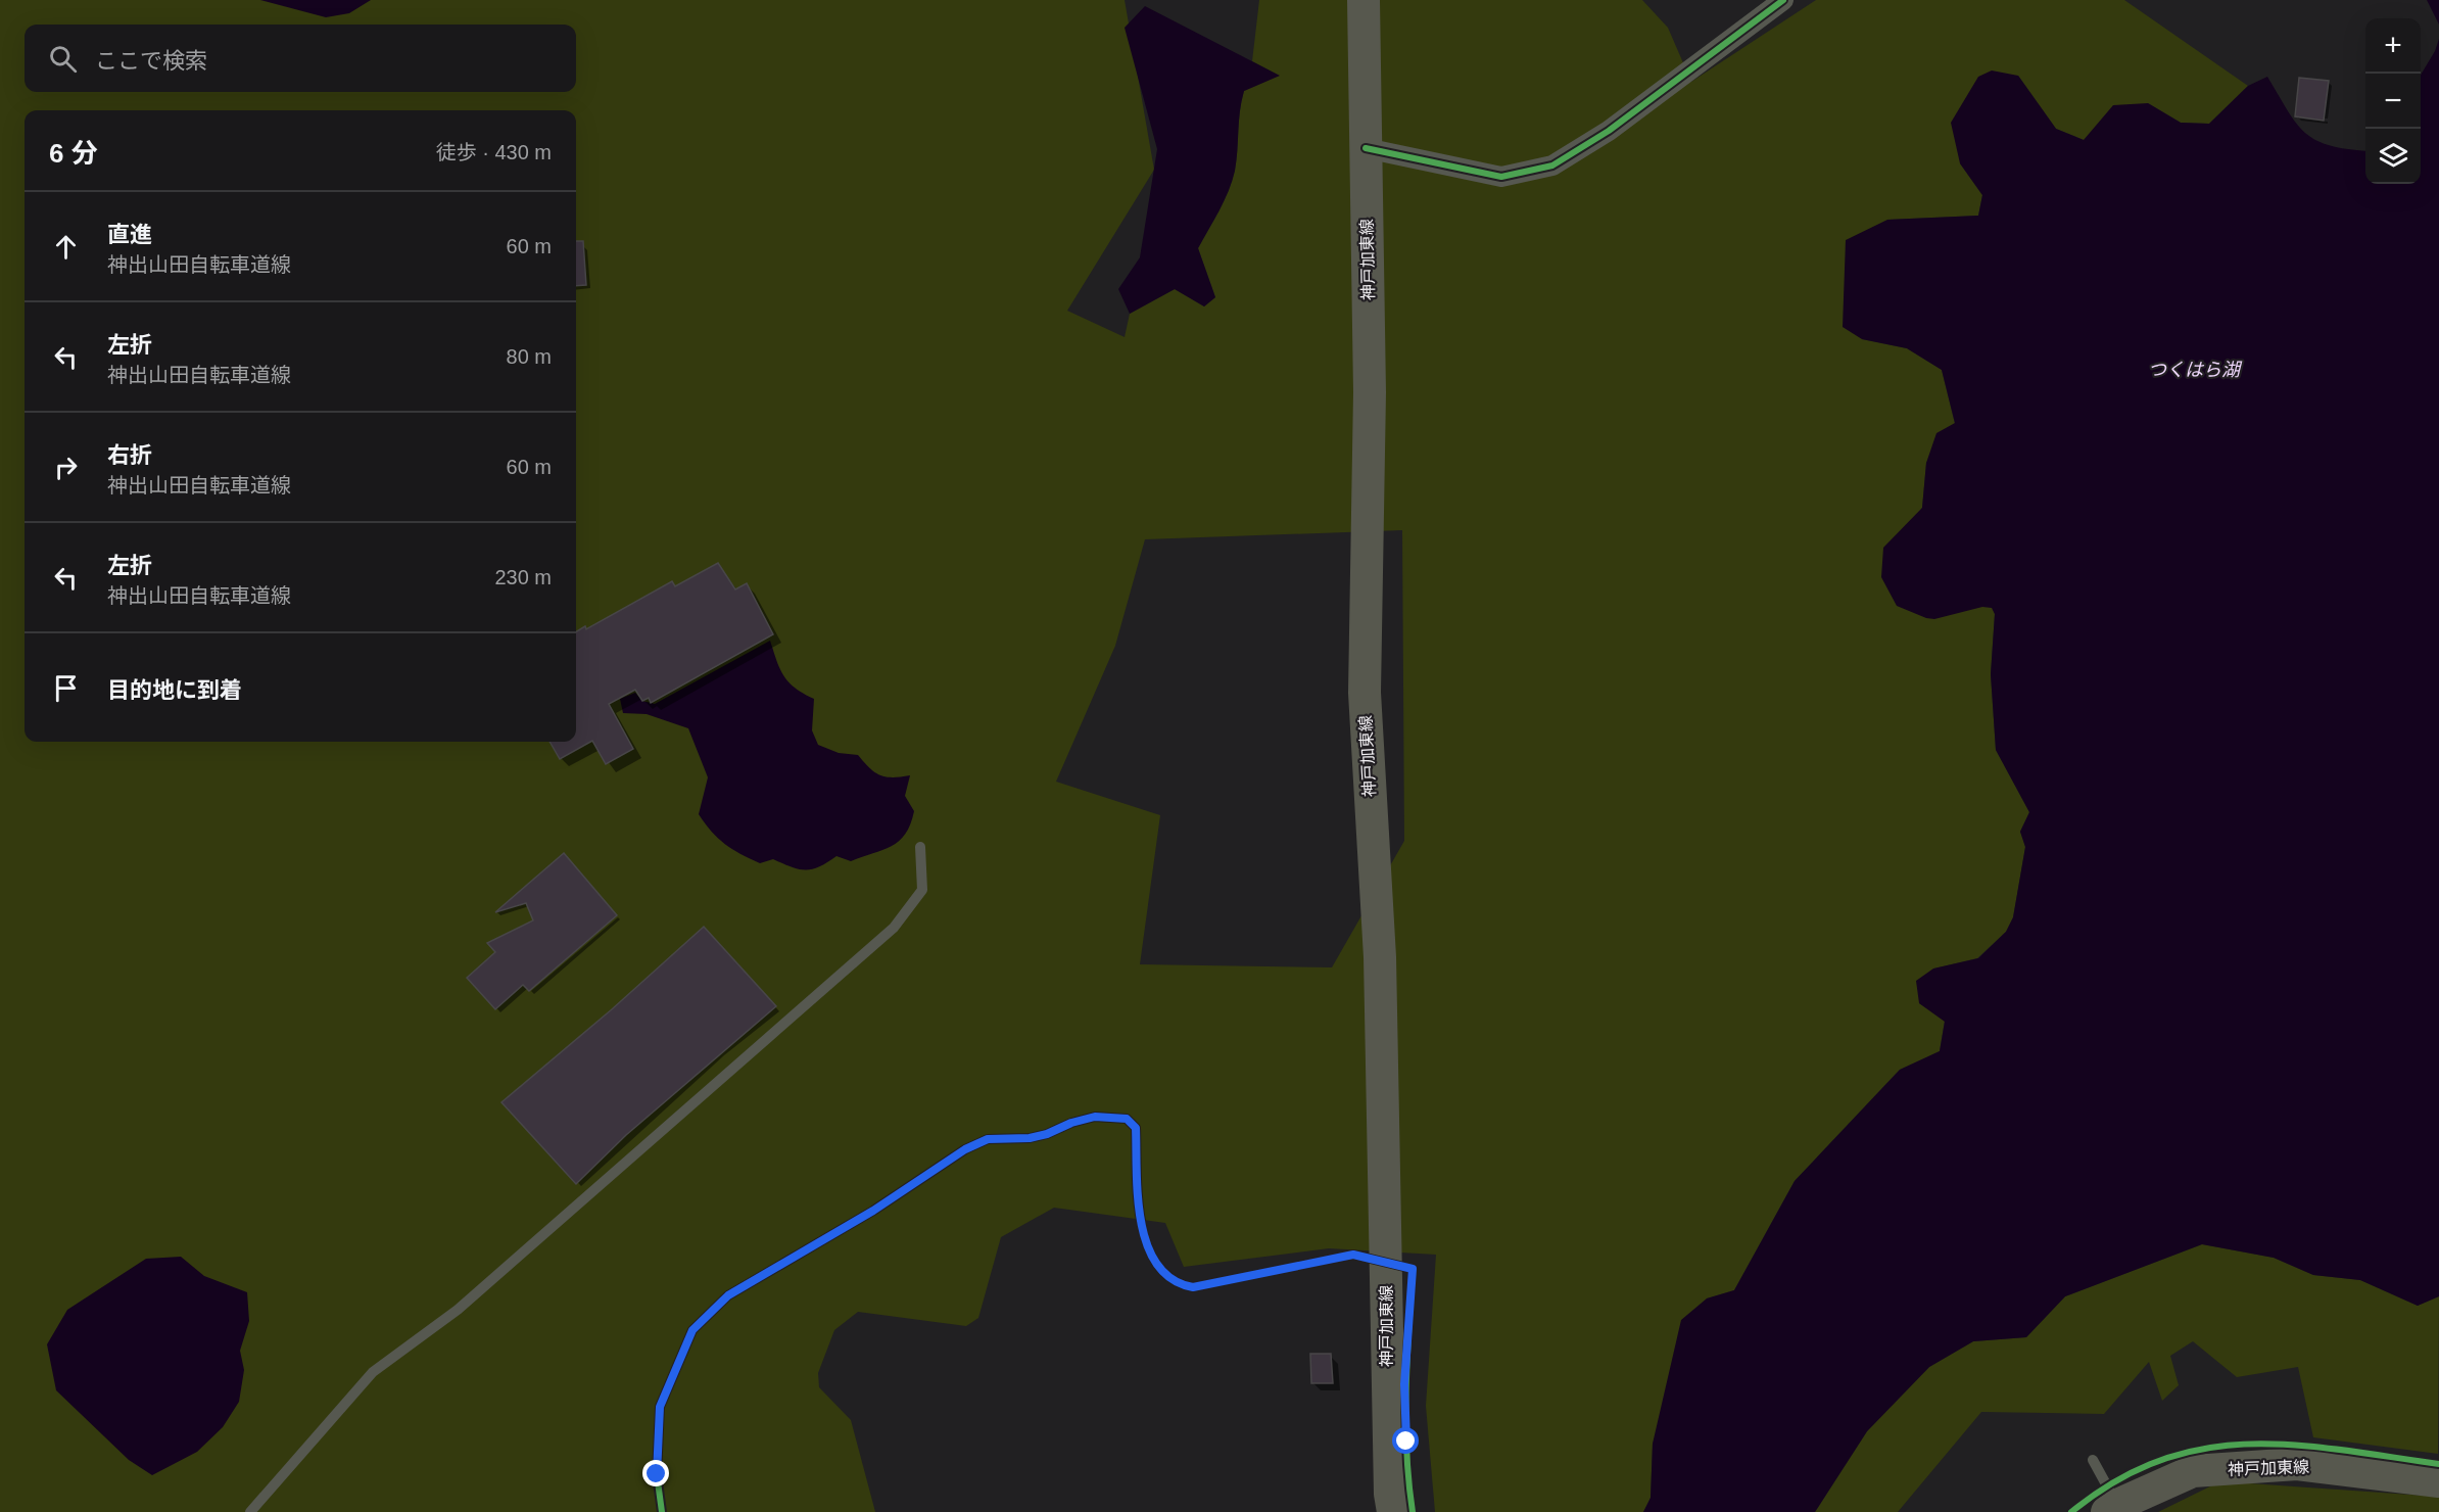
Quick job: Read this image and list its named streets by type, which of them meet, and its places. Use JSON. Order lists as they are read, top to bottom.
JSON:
{
  "streets": {
    "main road": ["神戸加東線"]
  },
  "water": ["つくはら湖"],
  "page": {
    "map_buttons": ["+", "−"],
    "search": "ここで検索",
    "heading": ["6 分", "徒歩 · 430 m"],
    "list": [
      ["直進", "神出山田自転車道線", "60 m"],
      ["左折", "神出山田自転車道線", "80 m"],
      ["右折", "神出山田自転車道線", "60 m"],
      ["左折", "神出山田自転車道線", "230 m"],
      "目的地に到着"
    ]
  }
}
